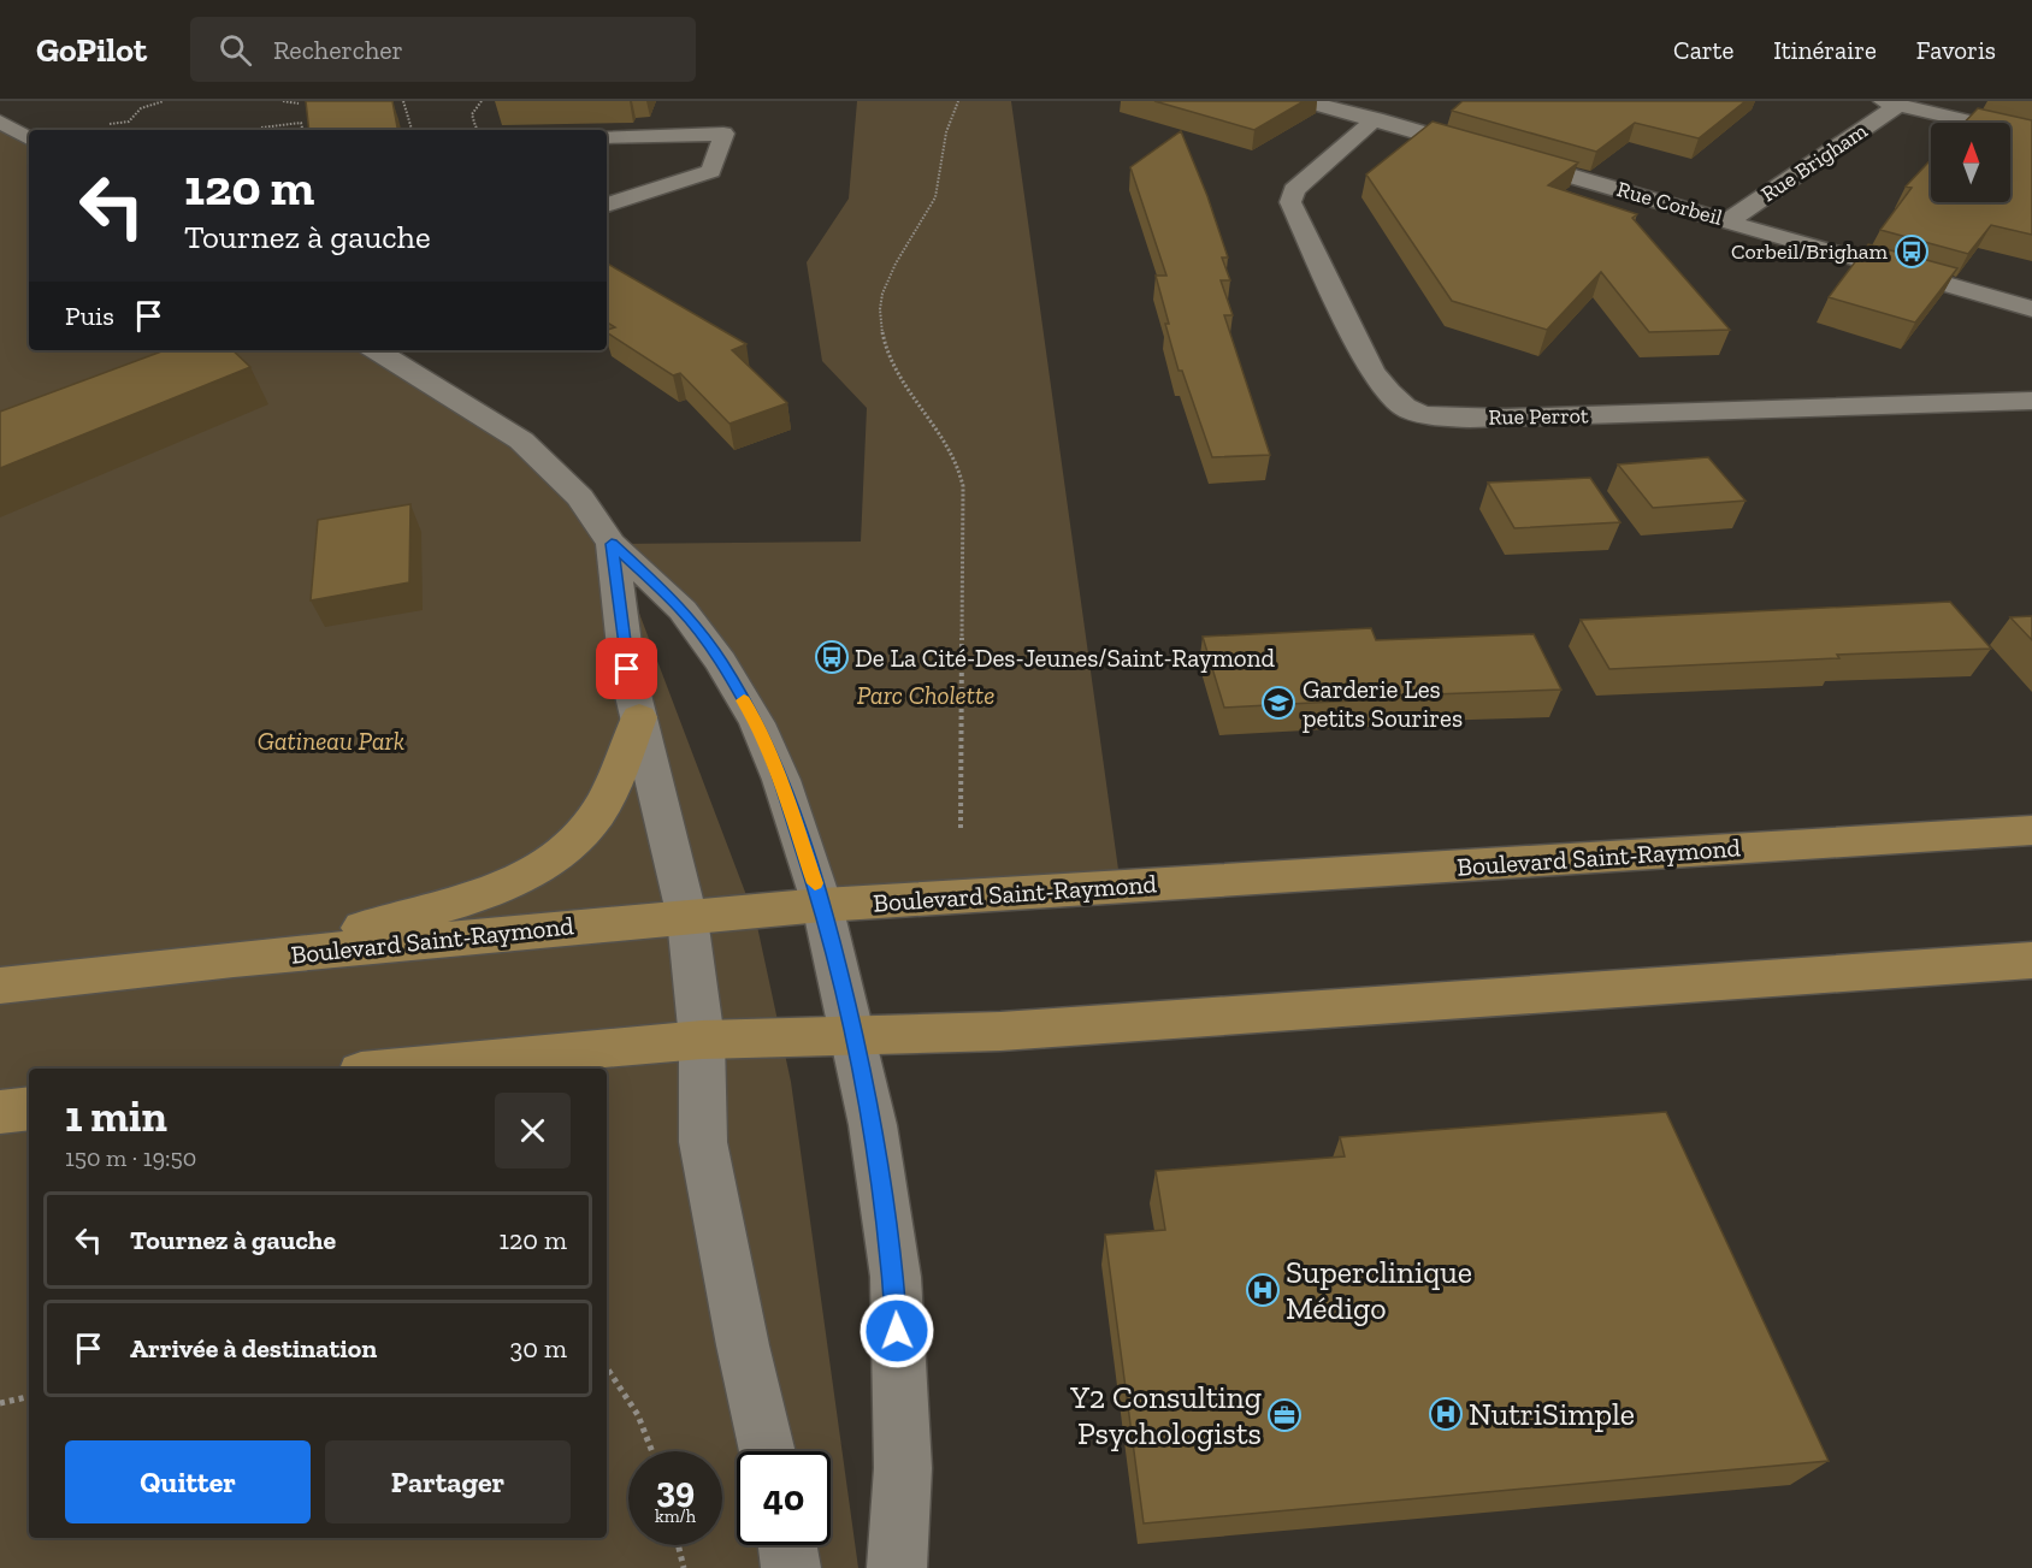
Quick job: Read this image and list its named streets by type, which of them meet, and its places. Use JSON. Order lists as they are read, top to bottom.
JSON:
{
  "streets": {
    "main road": ["Boulevard Saint-Raymond"],
    "street": ["Rue Brigham", "Rue Corbeil", "Rue Perrot"]
  },
  "crossings": [
    ["Rue Brigham", "Rue Corbeil"],
    ["Rue Corbeil", "Rue Perrot"]
  ],
  "parks": ["Parc Cholette", "Gatineau Park"],
  "places": {
    "bus stop": ["Corbeil/Brigham", "De La Cité-Des-Jeunes/Saint-Raymond"],
    "school or university": ["Garderie Les petits Sourires"],
    "hospital": ["Superclinique Médigo", "NutriSimple"],
    "office": ["Y2 Consulting Psychologists"]
  },
  "north": "top",
  "page": {
    "header": "GoPilot",
    "search": "Rechercher",
    "nav": ["Carte", "Itinéraire", "Favoris"],
    "turn": ["120 m", "Tournez à gauche"],
    "then": "Puis",
    "heading": ["1 min", "150 m · 19:50"],
    "list": [
      {
        "name": "Tournez à gauche",
        "value": "120 m"
      },
      {
        "name": "Arrivée à destination",
        "value": "30 m"
      }
    ],
    "buttons": ["Quitter", "Partager"],
    "speed": "39 km/h",
    "limit": "40"
  }
}
